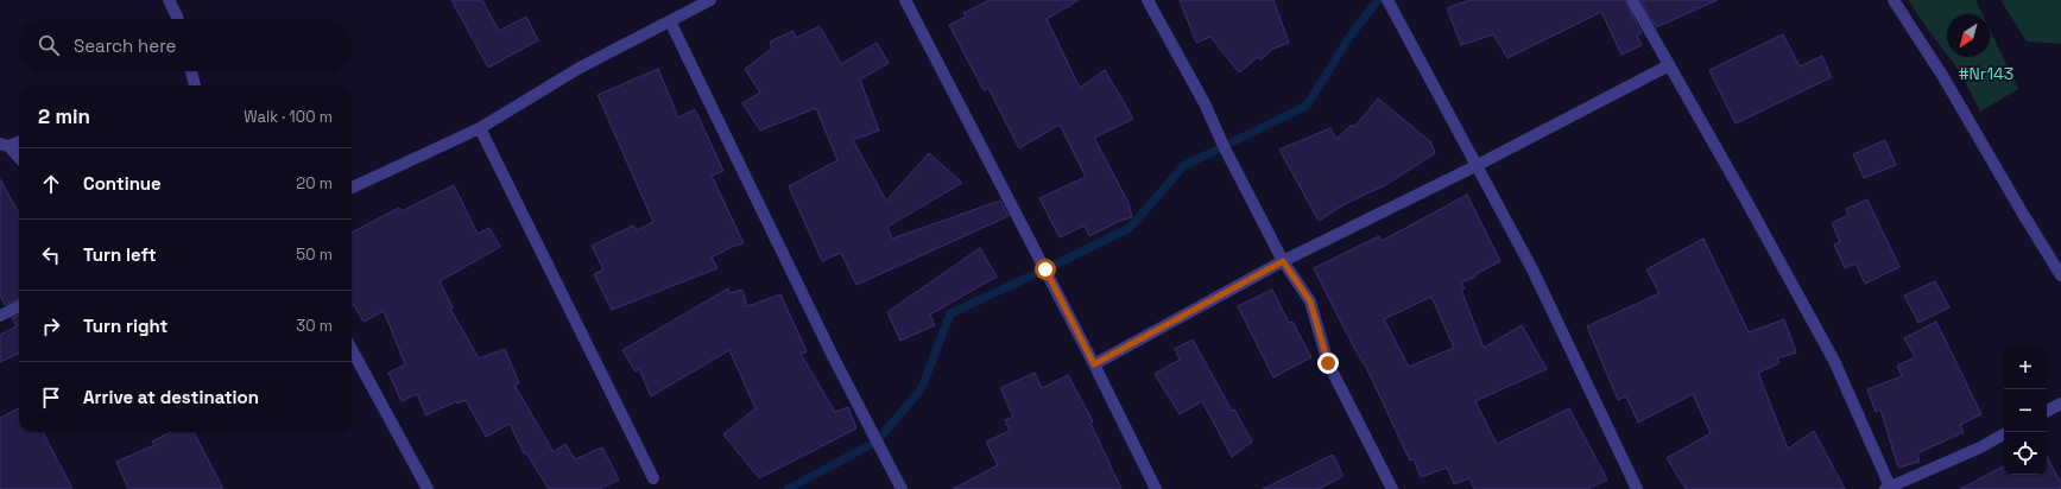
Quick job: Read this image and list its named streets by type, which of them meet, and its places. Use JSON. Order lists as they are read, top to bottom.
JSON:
{
  "parks": ["#Nr143"],
  "north": "bottom left",
  "page": {
    "search": "Search here",
    "heading": ["2 min", "Walk · 100 m"],
    "list": [
      ["Continue", "20 m"],
      ["Turn left", "50 m"],
      ["Turn right", "30 m"],
      "Arrive at destination"
    ],
    "map_buttons": ["+", "−"]
  }
}
